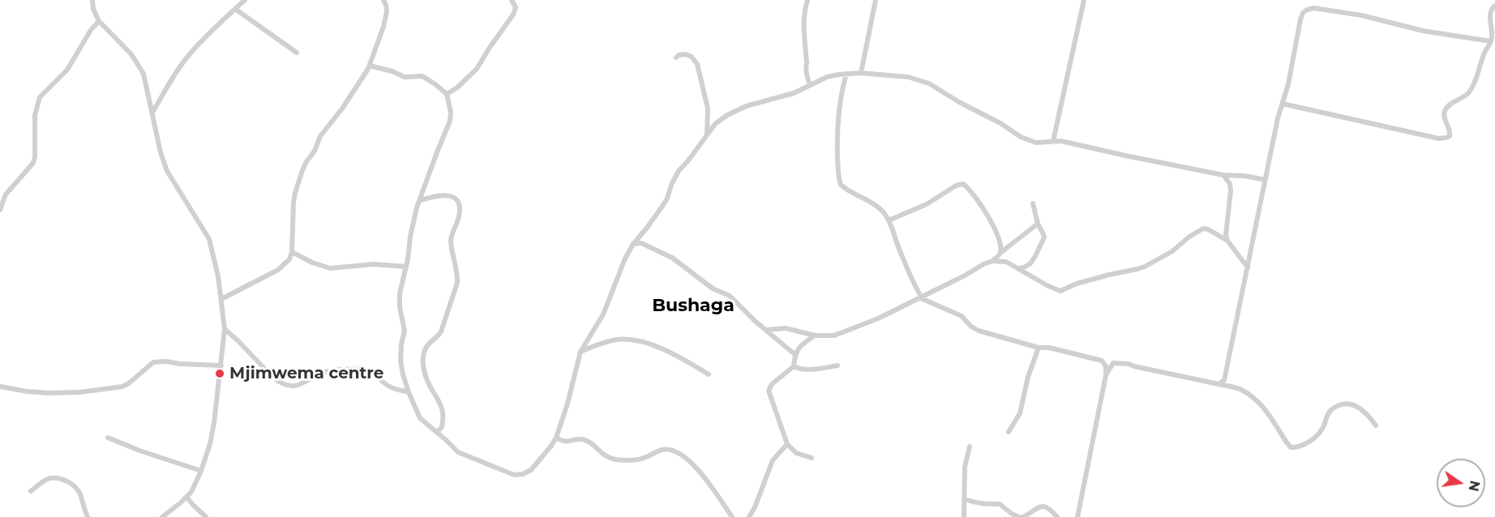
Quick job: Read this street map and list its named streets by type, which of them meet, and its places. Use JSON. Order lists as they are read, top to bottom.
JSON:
{
  "districts": ["Bushaga"],
  "places": ["Mjimwema centre"],
  "north": "right"
}
